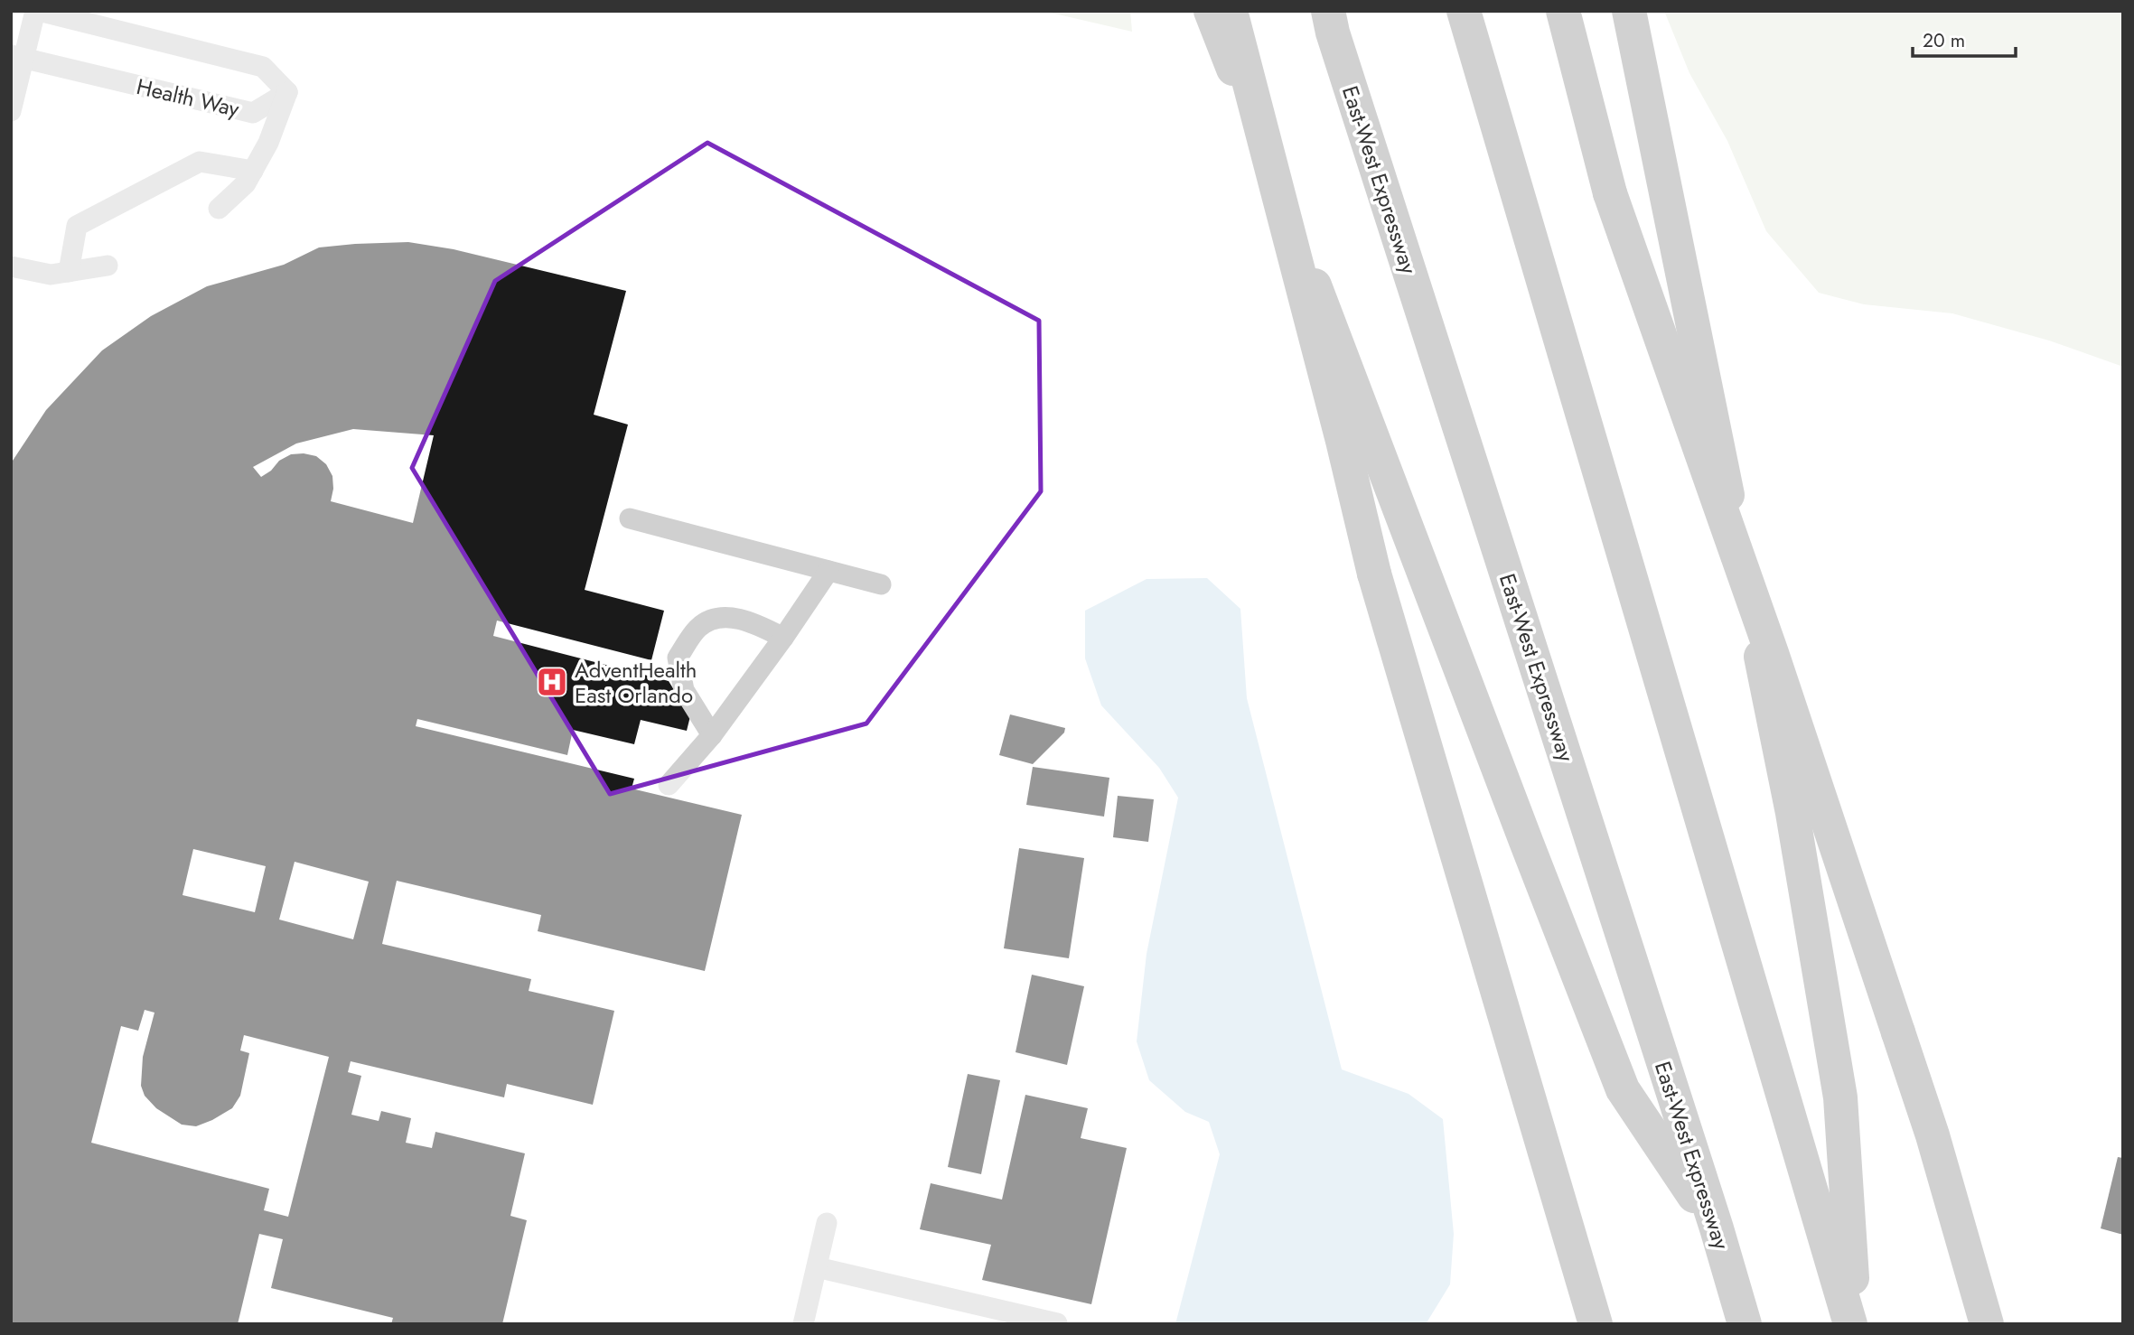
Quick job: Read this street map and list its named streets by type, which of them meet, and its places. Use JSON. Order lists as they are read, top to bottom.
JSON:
{
  "streets": {
    "highway": ["East-West Expressway"],
    "lane": ["Health Way"]
  },
  "places": {
    "hospital": ["AdventHealth East Orlando"]
  },
  "scale_bar": "20 m"
}
